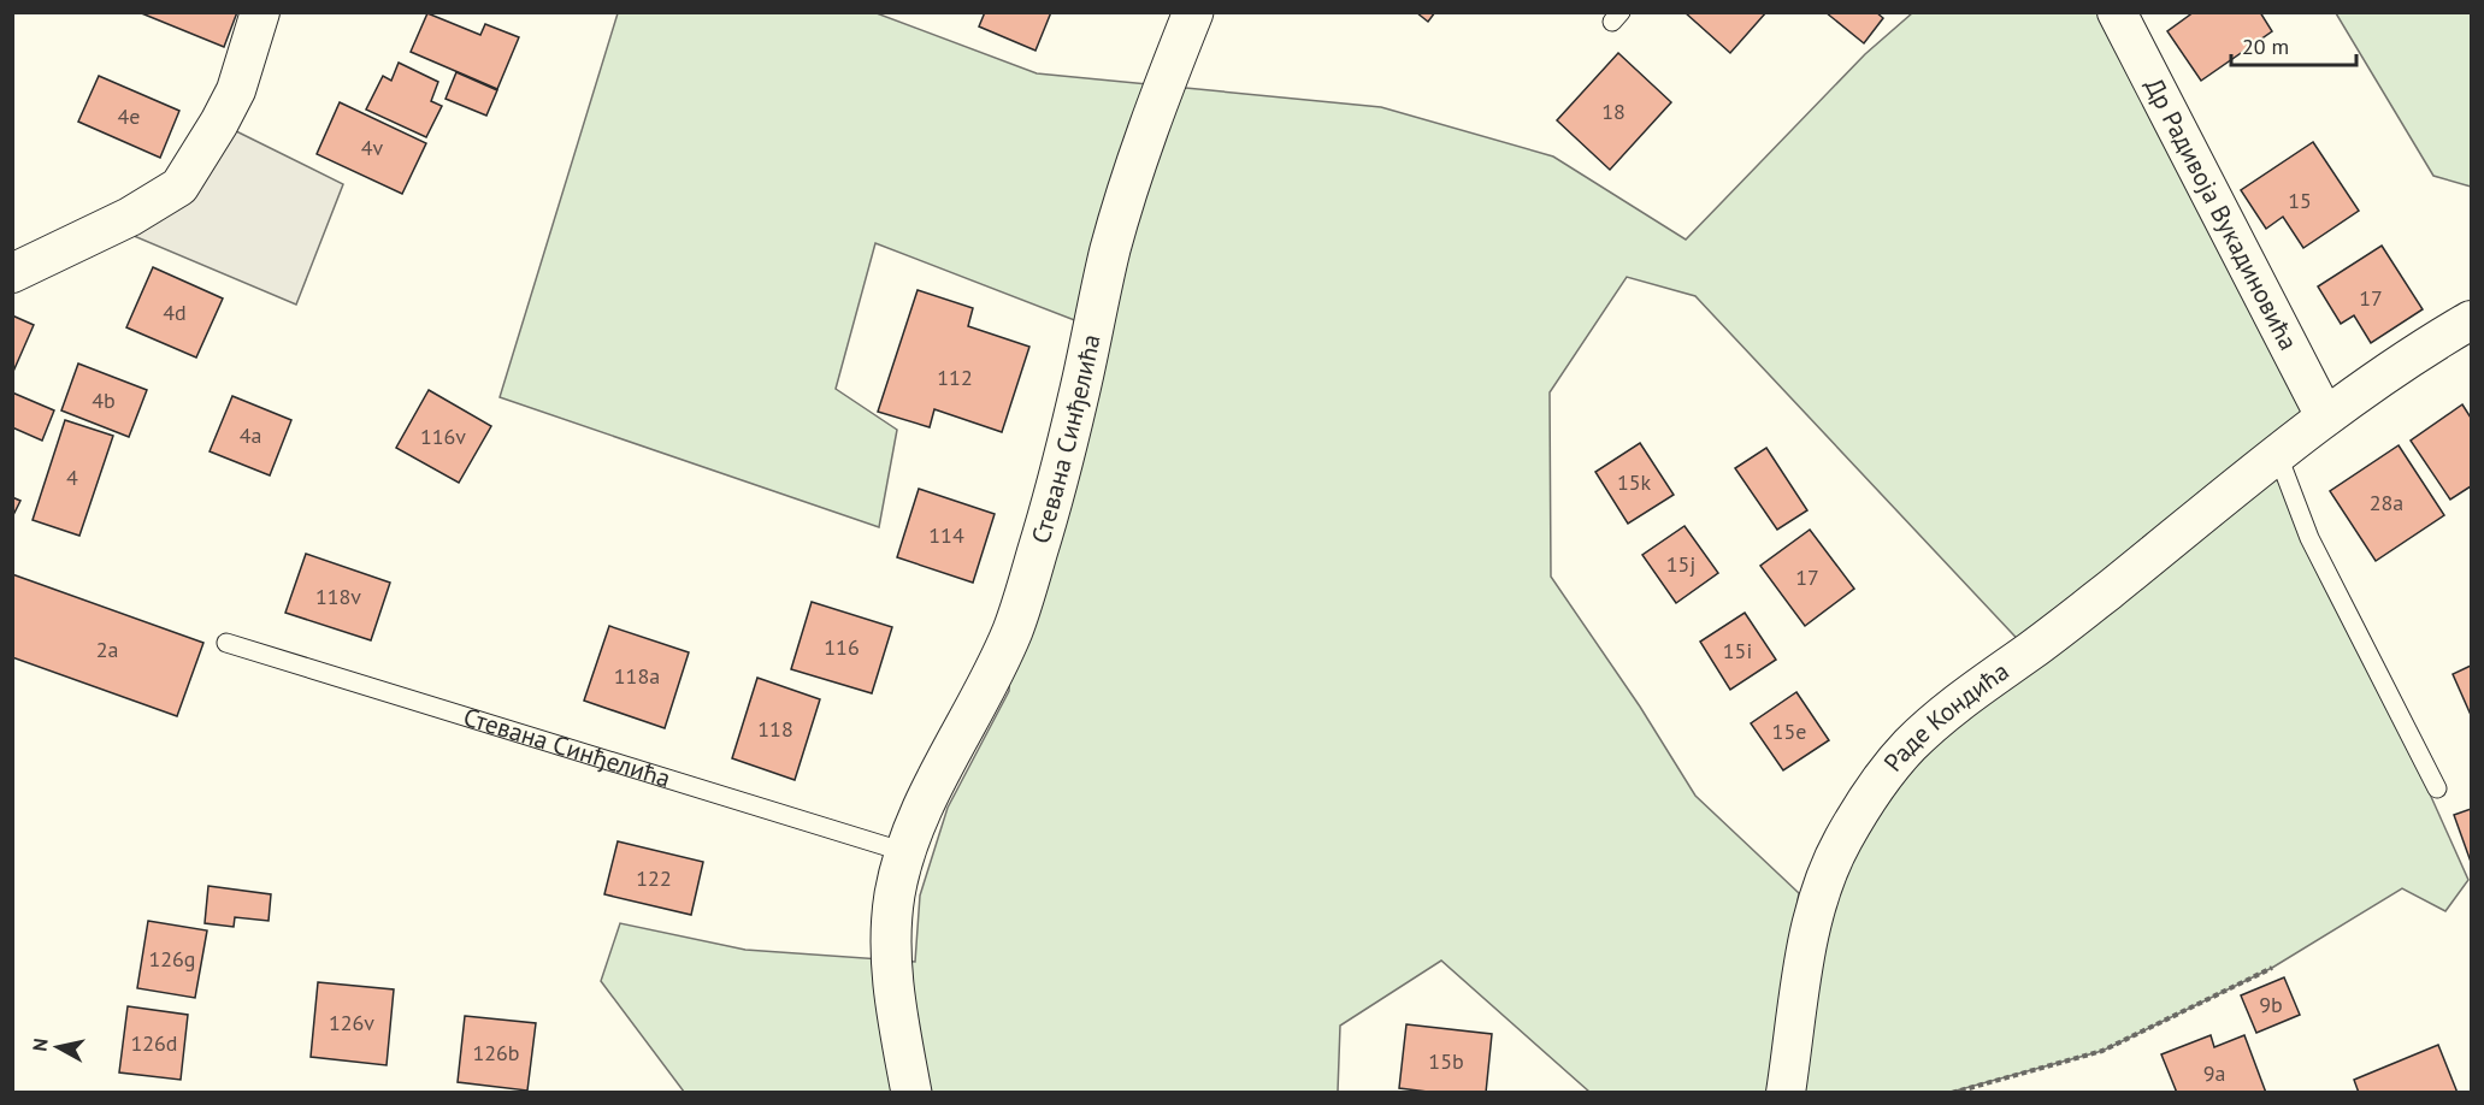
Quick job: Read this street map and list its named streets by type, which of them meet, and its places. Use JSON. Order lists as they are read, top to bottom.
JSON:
{
  "streets": {
    "street": ["Др Радивоја Вукадиновића", "Стевана Синђелића", "Раде Кондића"]
  },
  "crossings": [
    ["Др Радивоја Вукадиновића", "Раде Кондића"]
  ],
  "house_numbers": [
    "18",
    "4e",
    "4v",
    "15",
    "17",
    "4d",
    "112",
    "4b",
    "4a",
    "116v",
    "4",
    "15k",
    "28a",
    "114",
    "15j",
    "17",
    "118v",
    "116",
    "2a",
    "15i",
    "118a",
    "118",
    "15e",
    "122",
    "126g",
    "9b",
    "126v",
    "126d",
    "126b",
    "15b",
    "9a"
  ],
  "scale_bar": "20 m",
  "north": "left"
}
